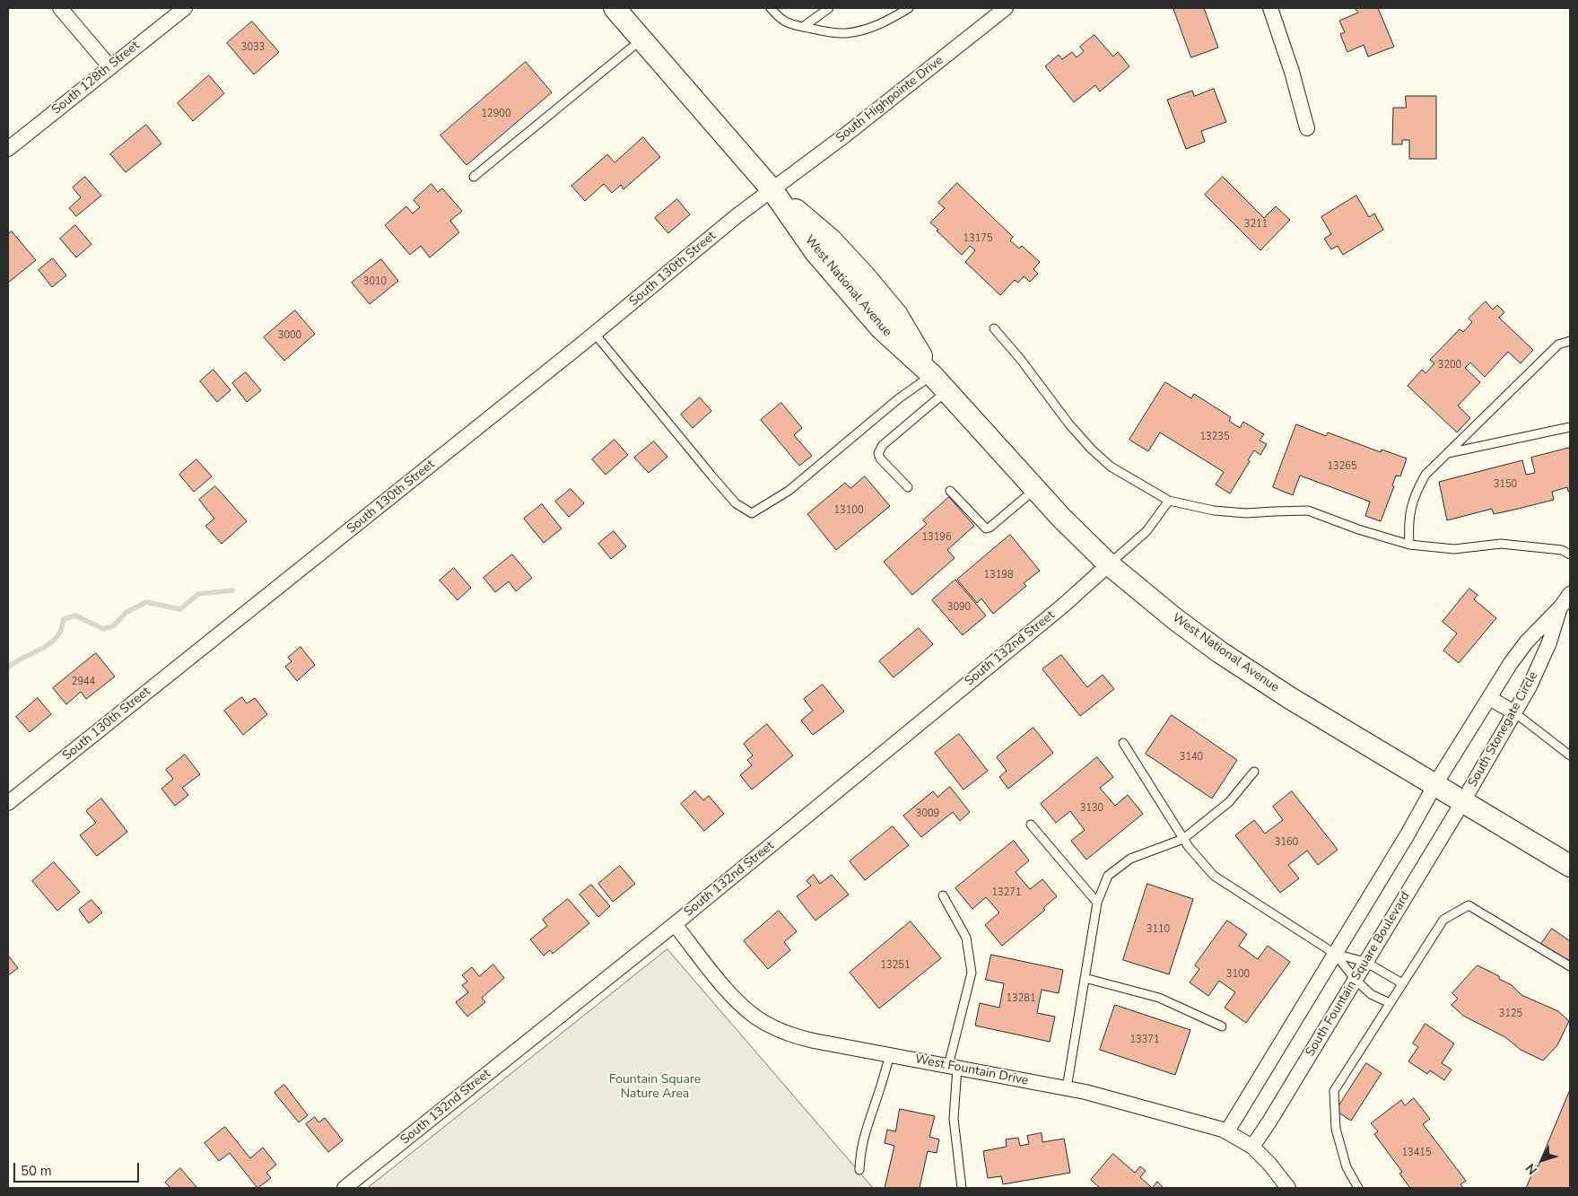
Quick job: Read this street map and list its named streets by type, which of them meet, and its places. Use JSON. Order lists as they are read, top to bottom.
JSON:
{
  "streets": {
    "main road": ["West National Avenue"],
    "street": [
      "South 128th Street",
      "South Highpointe Drive",
      "South 130th Street",
      "South 132nd Street",
      "South Stonegate Circle",
      "South Fountain Square Boulevard",
      "West Fountain Drive"
    ]
  },
  "crossings": [
    ["South Highpointe Drive", "South 130th Street"],
    ["South Highpointe Drive", "West National Avenue"],
    ["South 130th Street", "West National Avenue"],
    ["West National Avenue", "South 132nd Street"],
    ["West National Avenue", "South Stonegate Circle"],
    ["West National Avenue", "South Fountain Square Boulevard"],
    ["South 132nd Street", "West Fountain Drive"],
    ["South Stonegate Circle", "South Fountain Square Boulevard"],
    ["South Fountain Square Boulevard", "West Fountain Drive"]
  ],
  "parks": ["Fountain Square Nature Area"],
  "house_numbers": [
    "3033",
    "12900",
    "3211",
    "13175",
    "3010",
    "3000",
    "3200",
    "13235",
    "13265",
    "3150",
    "13100",
    "13196",
    "13198",
    "3090",
    "2944",
    "3140",
    "3130",
    "3009",
    "3160",
    "13271",
    "3110",
    "13251",
    "3100",
    "13281",
    "3125",
    "13371",
    "13415"
  ],
  "scale_bar": "50 m",
  "north": "bottom left"
}
